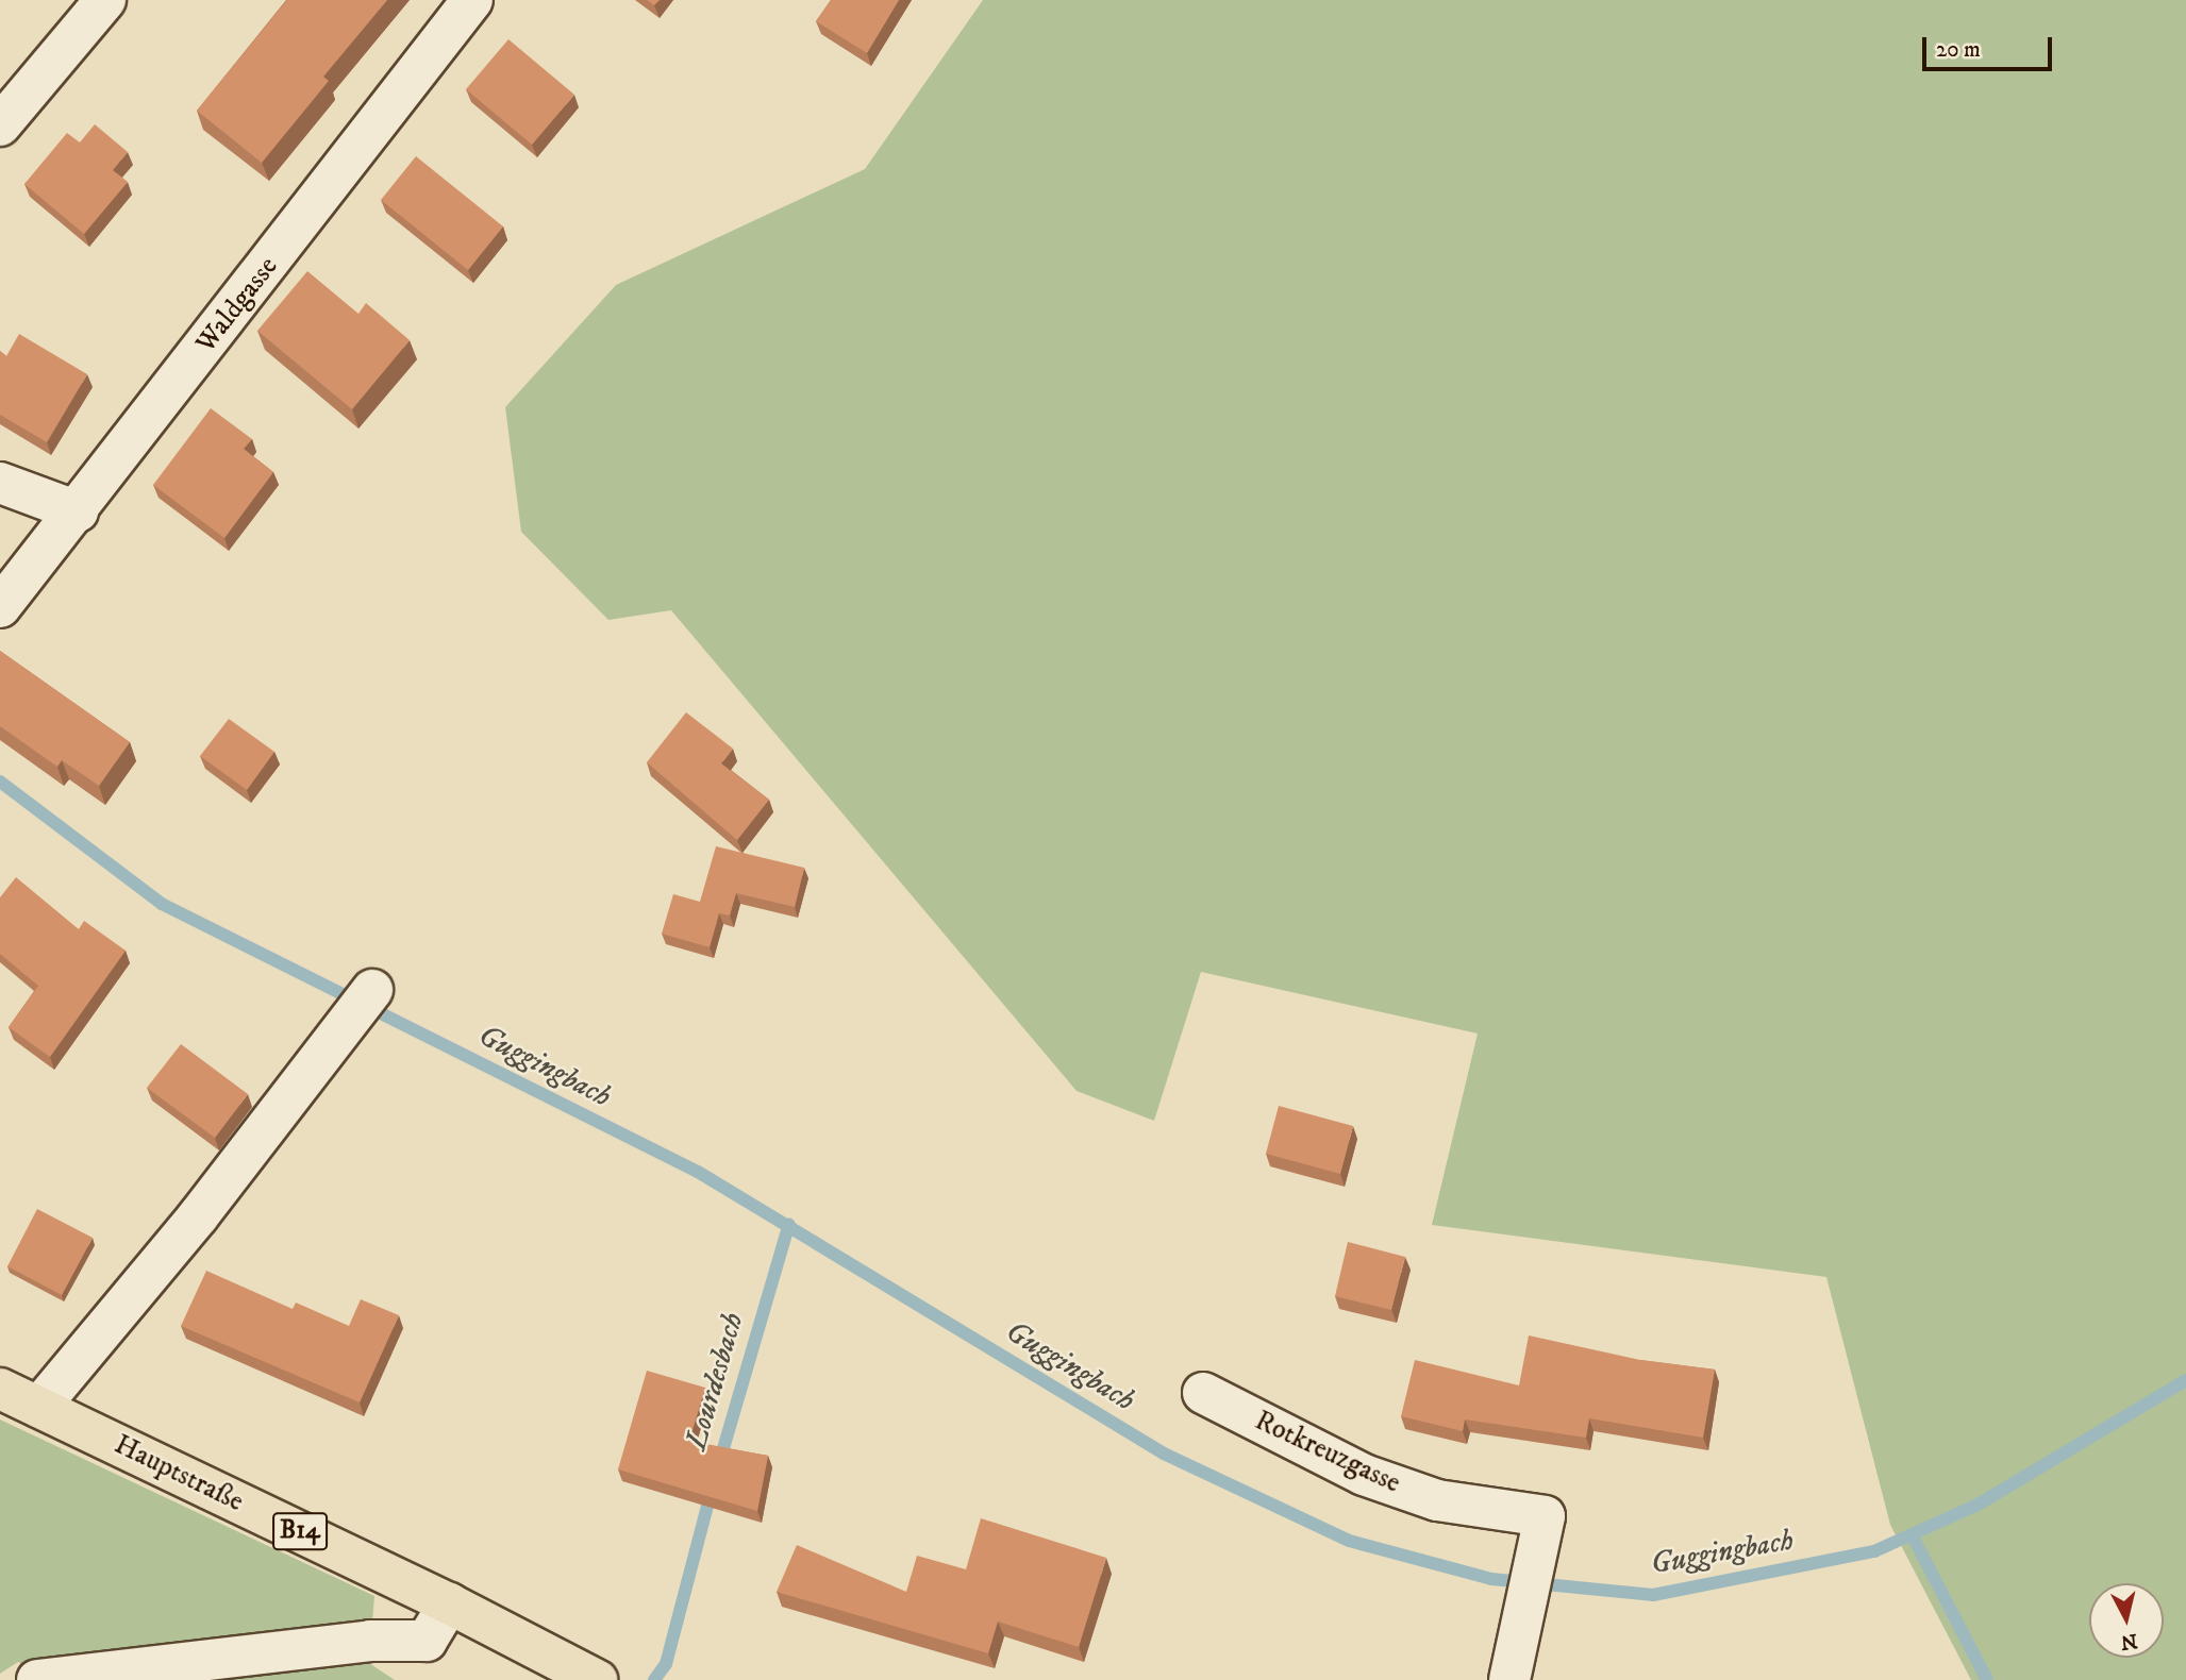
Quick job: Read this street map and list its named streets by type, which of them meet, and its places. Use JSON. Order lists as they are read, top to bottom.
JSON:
{
  "streets": {
    "main road": ["Hauptstraße", "B14"],
    "street": ["Waldgasse", "Rotkreuzgasse"]
  },
  "water": ["Guggingbach", "Lourdesbach"],
  "scale_bar": "20 m",
  "north": "bottom"
}
